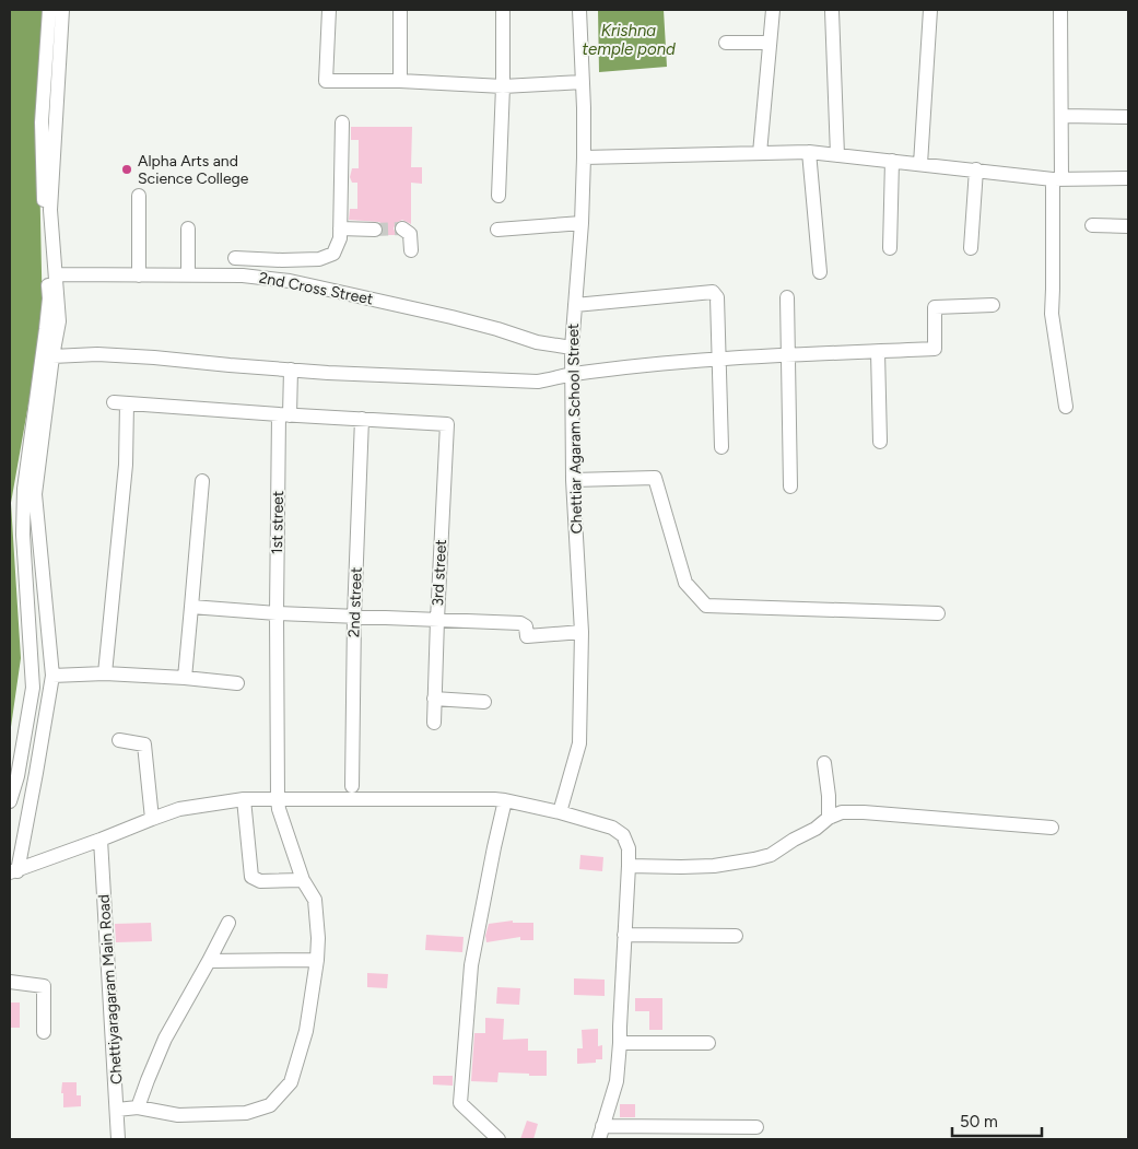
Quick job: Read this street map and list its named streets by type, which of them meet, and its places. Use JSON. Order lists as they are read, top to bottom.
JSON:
{
  "streets": {
    "street": [
      "2nd Cross Street",
      "Chettiar Agaram School Street",
      "1st street",
      "3rd street",
      "2nd street",
      "Chettiyaragaram Main Road"
    ]
  },
  "crossings": [
    ["2nd Cross Street", "Chettiar Agaram School Street"],
    ["1st street", "Chettiyaragaram Main Road"],
    ["3rd street", "2nd street"]
  ],
  "water": ["Krishna temple pond"],
  "places": ["Alpha Arts and Science College"],
  "scale_bar": "50 m"
}
